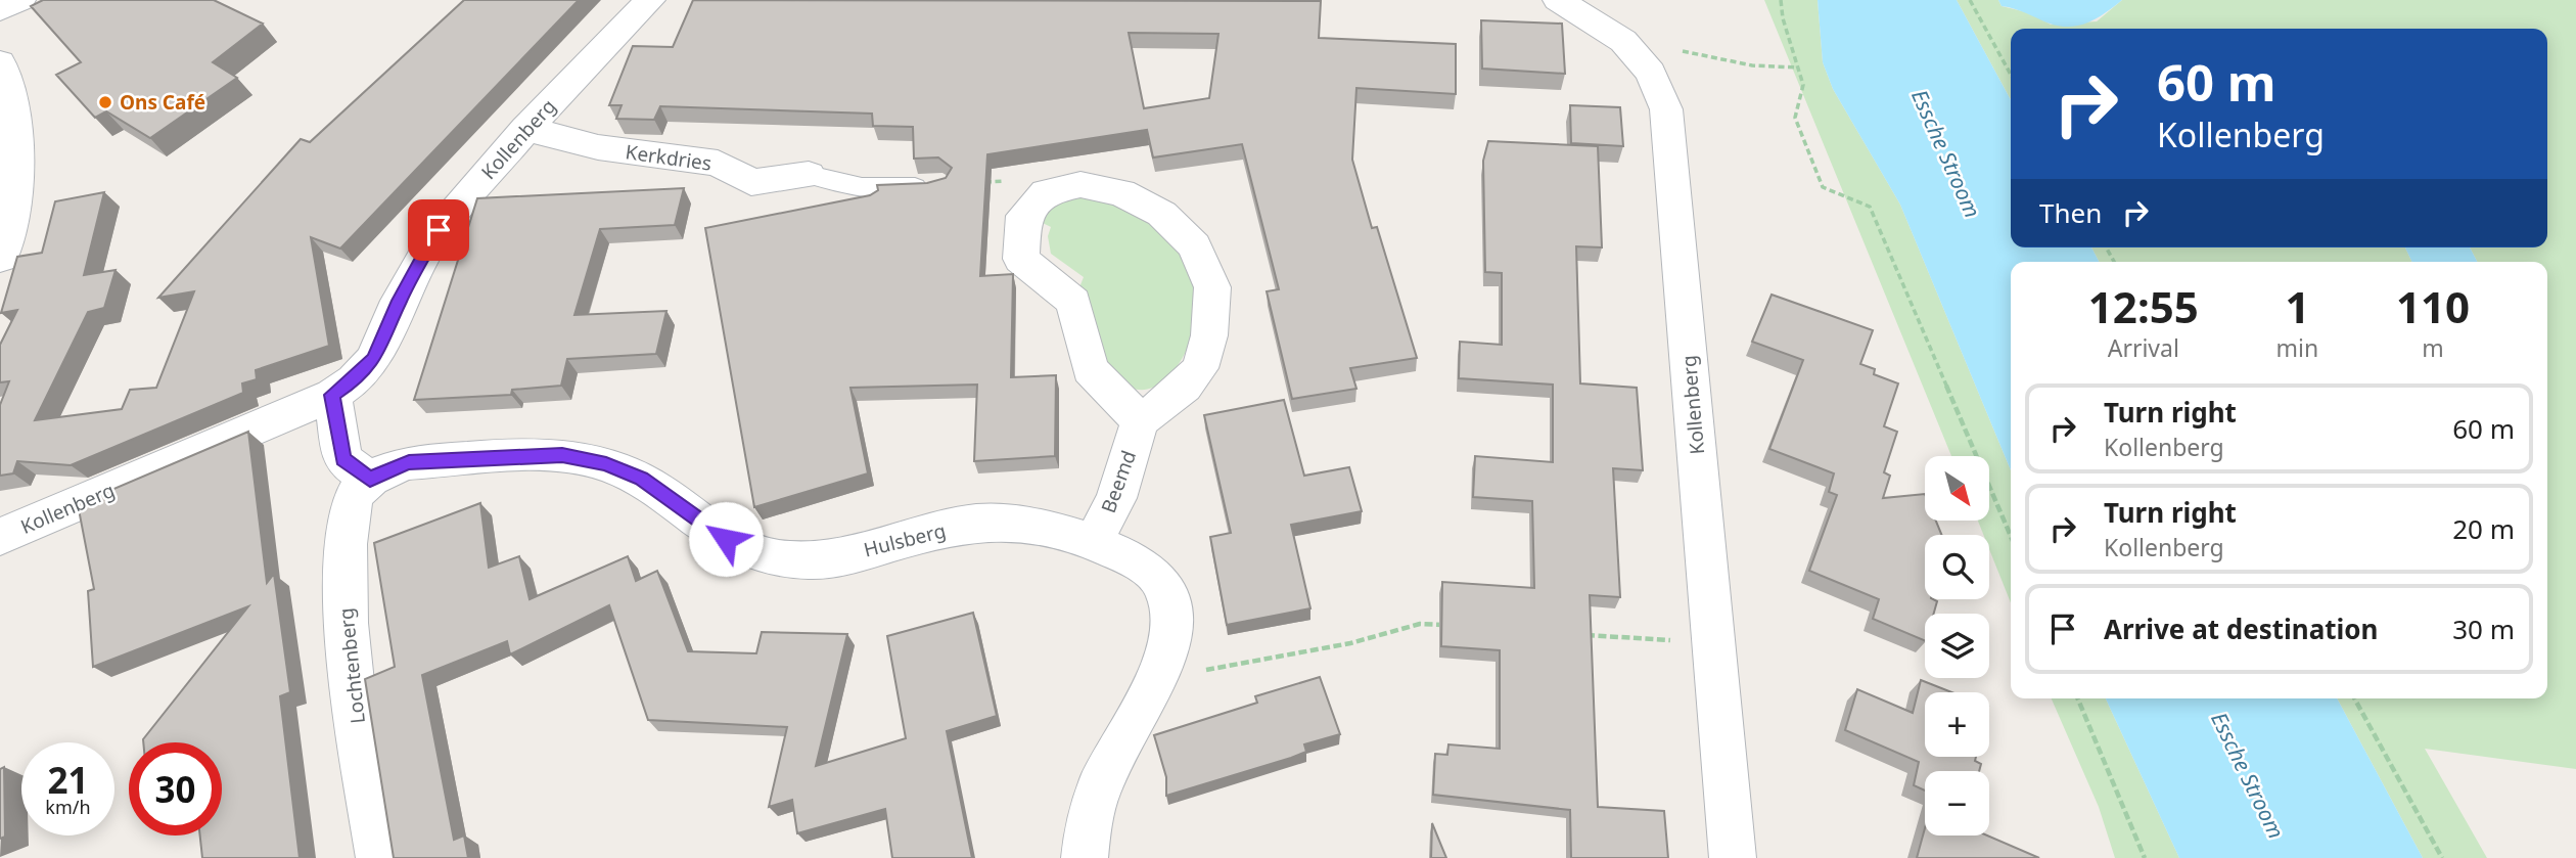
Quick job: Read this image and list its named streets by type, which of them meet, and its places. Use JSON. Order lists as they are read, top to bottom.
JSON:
{
  "streets": {
    "street": [
      "Kollenberg",
      "Kerkdries",
      "Beemd",
      "Hulsberg",
      "Lochtenberg"
    ]
  },
  "crossings": [
    ["Kollenberg", "Kerkdries"],
    ["Beemd", "Hulsberg"],
    ["Hulsberg", "Lochtenberg"]
  ],
  "water": ["Essche Stroom"],
  "places": ["Ons Café"],
  "north": "bottom right",
  "page": {
    "turn": ["60 m", "Kollenberg"],
    "then": "Then",
    "eta": [
      "12:55",
      "Arrival",
      "1",
      "min",
      "110",
      "m"
    ],
    "list": [
      {
        "name": "Turn right",
        "note": "Kollenberg",
        "value": "60 m"
      },
      {
        "name": "Turn right",
        "note": "Kollenberg",
        "value": "20 m"
      },
      {
        "name": "Arrive at destination",
        "value": "30 m"
      }
    ],
    "map_buttons": ["+", "−"],
    "speed": "21 km/h",
    "limit": "30"
  }
}
